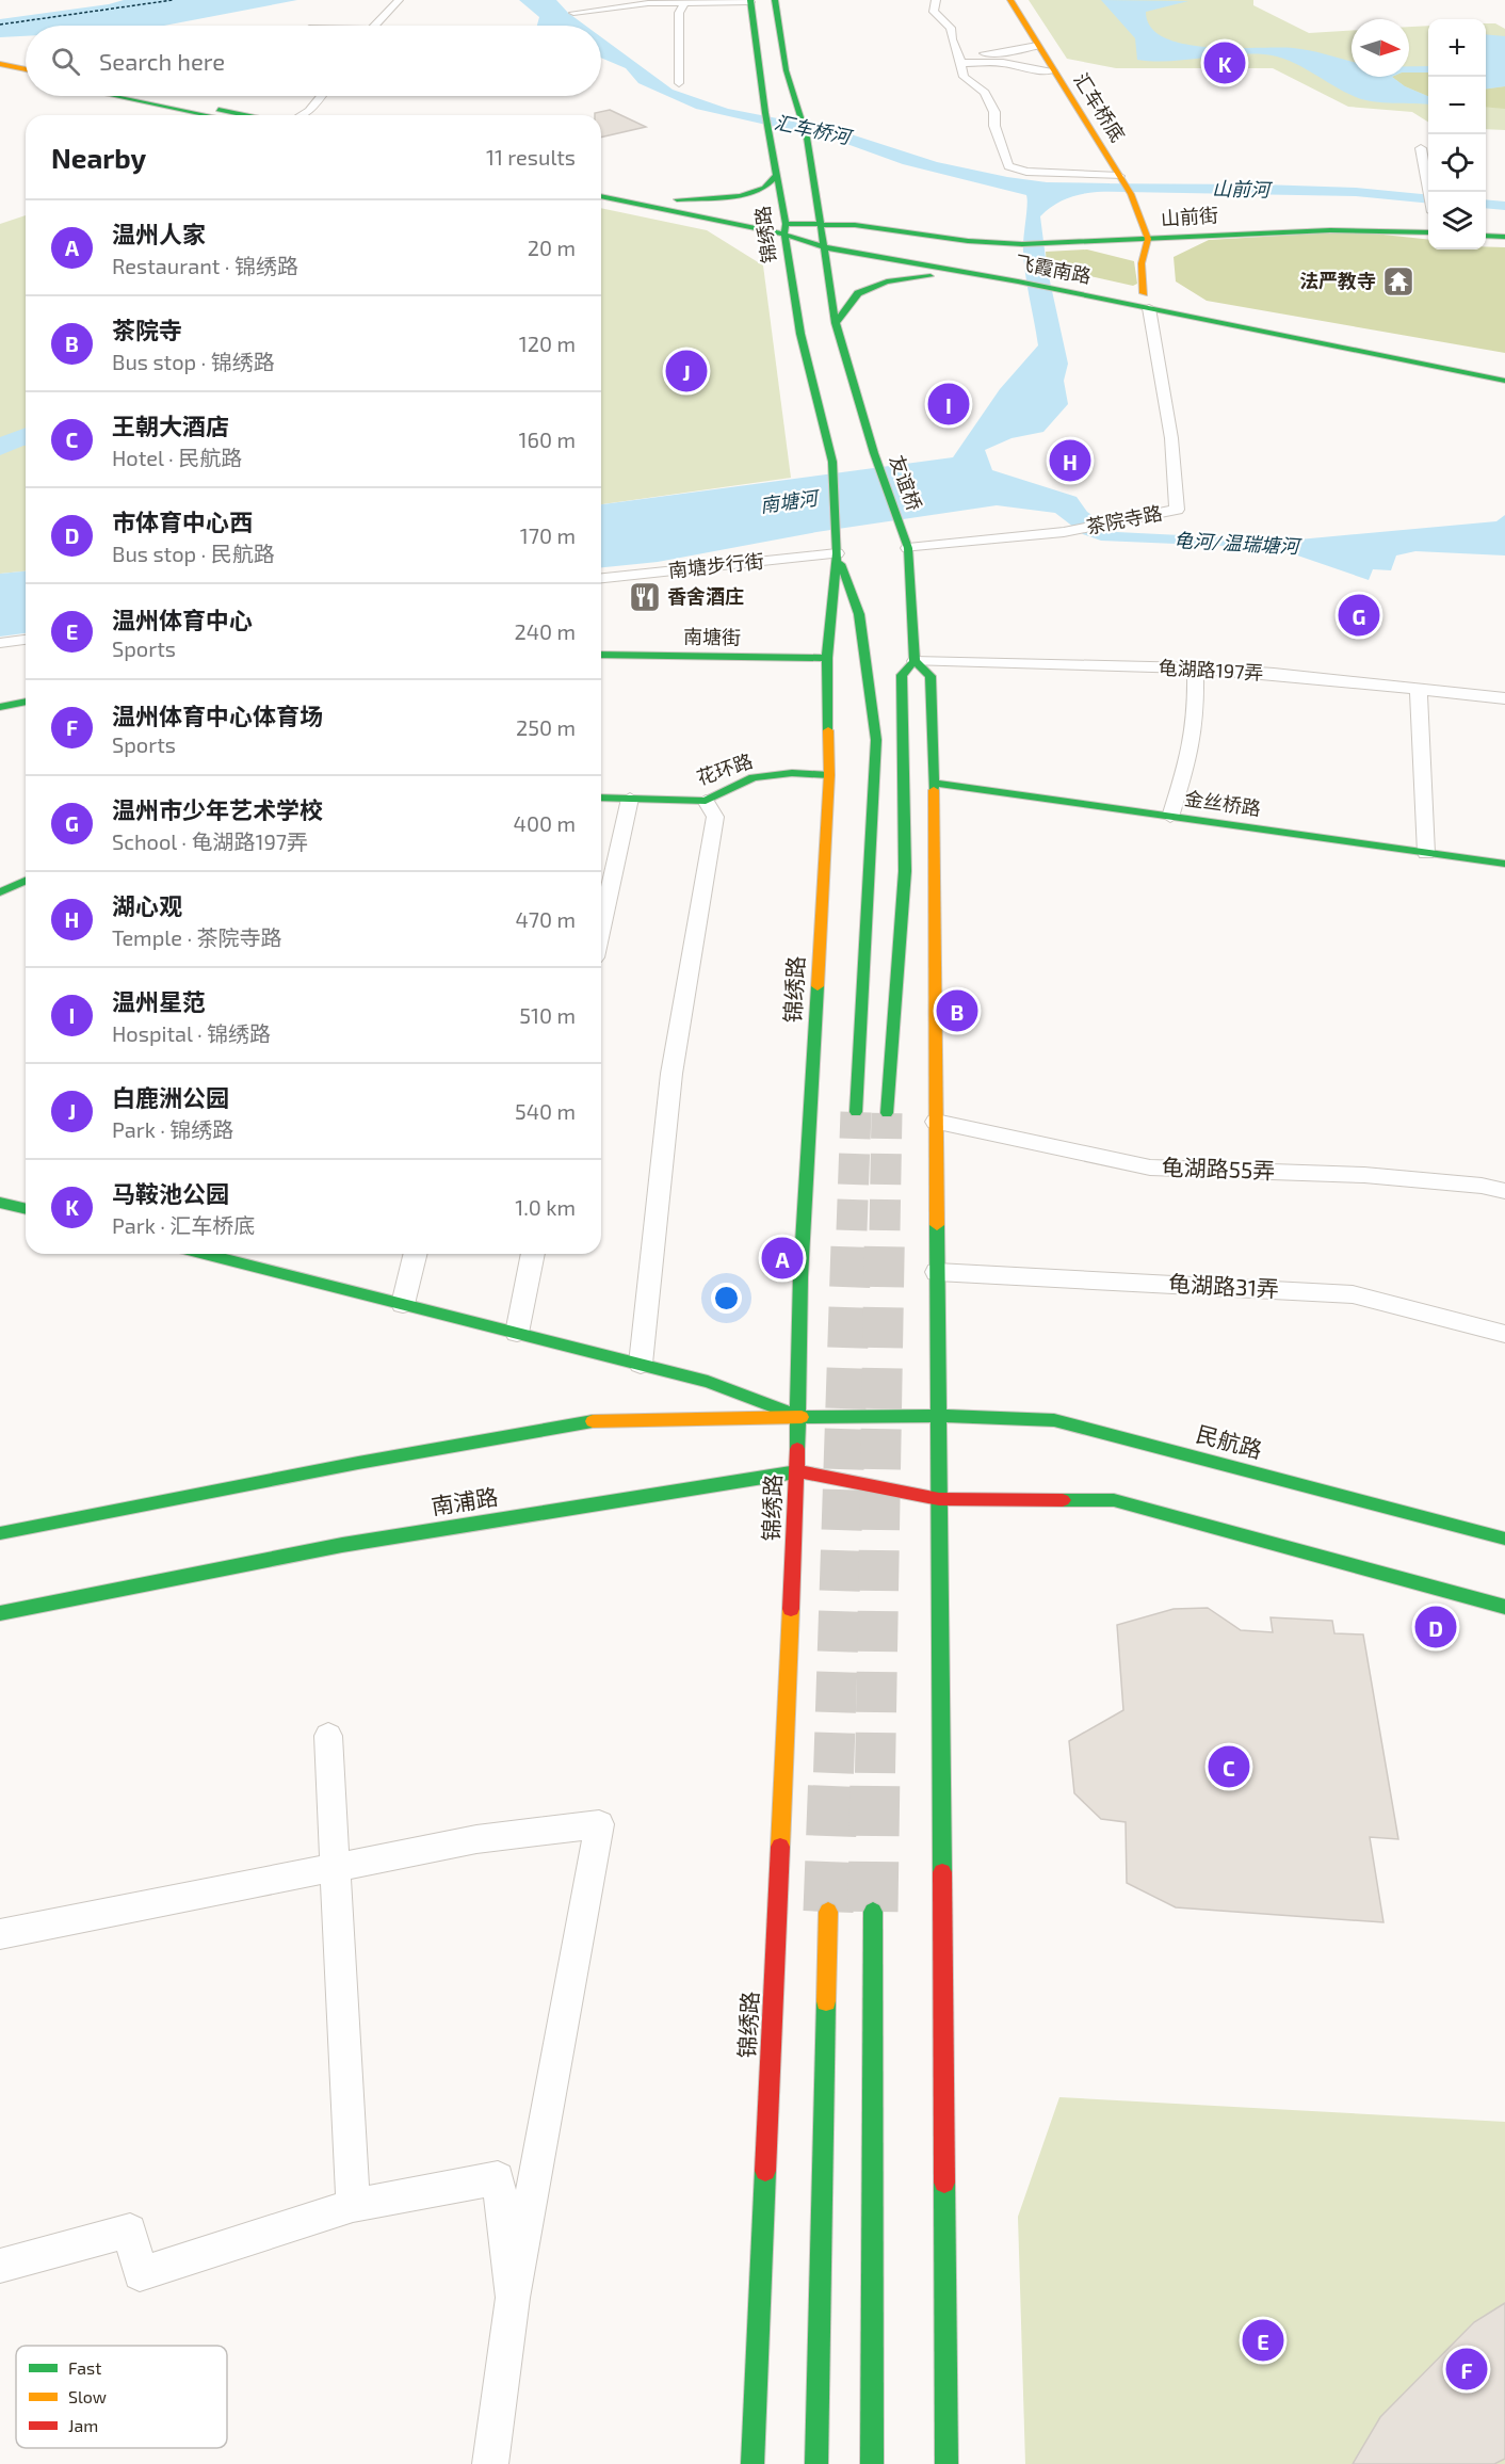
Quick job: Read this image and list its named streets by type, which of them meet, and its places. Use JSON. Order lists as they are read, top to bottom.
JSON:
{
  "streets": {
    "main road": [
      "汇车桥底",
      "山前街",
      "锦绣路",
      "飞霞南路",
      "友谊桥",
      "南塘街",
      "花环路",
      "金丝桥路",
      "民航路",
      "南浦路"
    ],
    "street": [
      "茶院寺路",
      "南塘步行街",
      "龟湖路197弄",
      "龟湖路55弄",
      "龟湖路31弄"
    ]
  },
  "crossings": [
    ["汇车桥底", "山前街"],
    ["山前街", "飞霞南路"],
    ["锦绣路", "飞霞南路"],
    ["锦绣路", "南塘步行街"],
    ["锦绣路", "南塘街"],
    ["锦绣路", "花环路"],
    ["锦绣路", "南浦路"],
    ["飞霞南路", "茶院寺路"],
    ["友谊桥", "茶院寺路"]
  ],
  "water": [
    "汇车桥河",
    "山前河",
    "南塘河",
    "龟河/温瑞塘河"
  ],
  "places": {
    "temple": ["法严教寺"],
    "restaurant": ["香舍酒庄"]
  },
  "legend": ["Fast", "Slow", "Jam"],
  "north": "right",
  "page": {
    "map_buttons": ["+", "−"],
    "search": "Search here",
    "pins": [
      "K",
      "J",
      "I",
      "H",
      "G",
      "B",
      "A",
      "D",
      "C",
      "E",
      "F"
    ],
    "heading": ["Nearby", "11 results"],
    "list": [
      {
        "mark": "A",
        "name": "温州人家",
        "note": "Restaurant · 锦绣路",
        "value": "20 m"
      },
      {
        "mark": "B",
        "name": "茶院寺",
        "note": "Bus stop · 锦绣路",
        "value": "120 m"
      },
      {
        "mark": "C",
        "name": "王朝大酒店",
        "note": "Hotel · 民航路",
        "value": "160 m"
      },
      {
        "mark": "D",
        "name": "市体育中心西",
        "note": "Bus stop · 民航路",
        "value": "170 m"
      },
      {
        "mark": "E",
        "name": "温州体育中心",
        "note": "Sports",
        "value": "240 m"
      },
      {
        "mark": "F",
        "name": "温州体育中心体育场",
        "note": "Sports",
        "value": "250 m"
      },
      {
        "mark": "G",
        "name": "温州市少年艺术学校",
        "note": "School · 龟湖路197弄",
        "value": "400 m"
      },
      {
        "mark": "H",
        "name": "湖心观",
        "note": "Temple · 茶院寺路",
        "value": "470 m"
      },
      {
        "mark": "I",
        "name": "温州星范",
        "note": "Hospital · 锦绣路",
        "value": "510 m"
      },
      {
        "mark": "J",
        "name": "白鹿洲公园",
        "note": "Park · 锦绣路",
        "value": "540 m"
      },
      {
        "mark": "K",
        "name": "马鞍池公园",
        "note": "Park · 汇车桥底",
        "value": "1.0 km"
      }
    ]
  }
}
